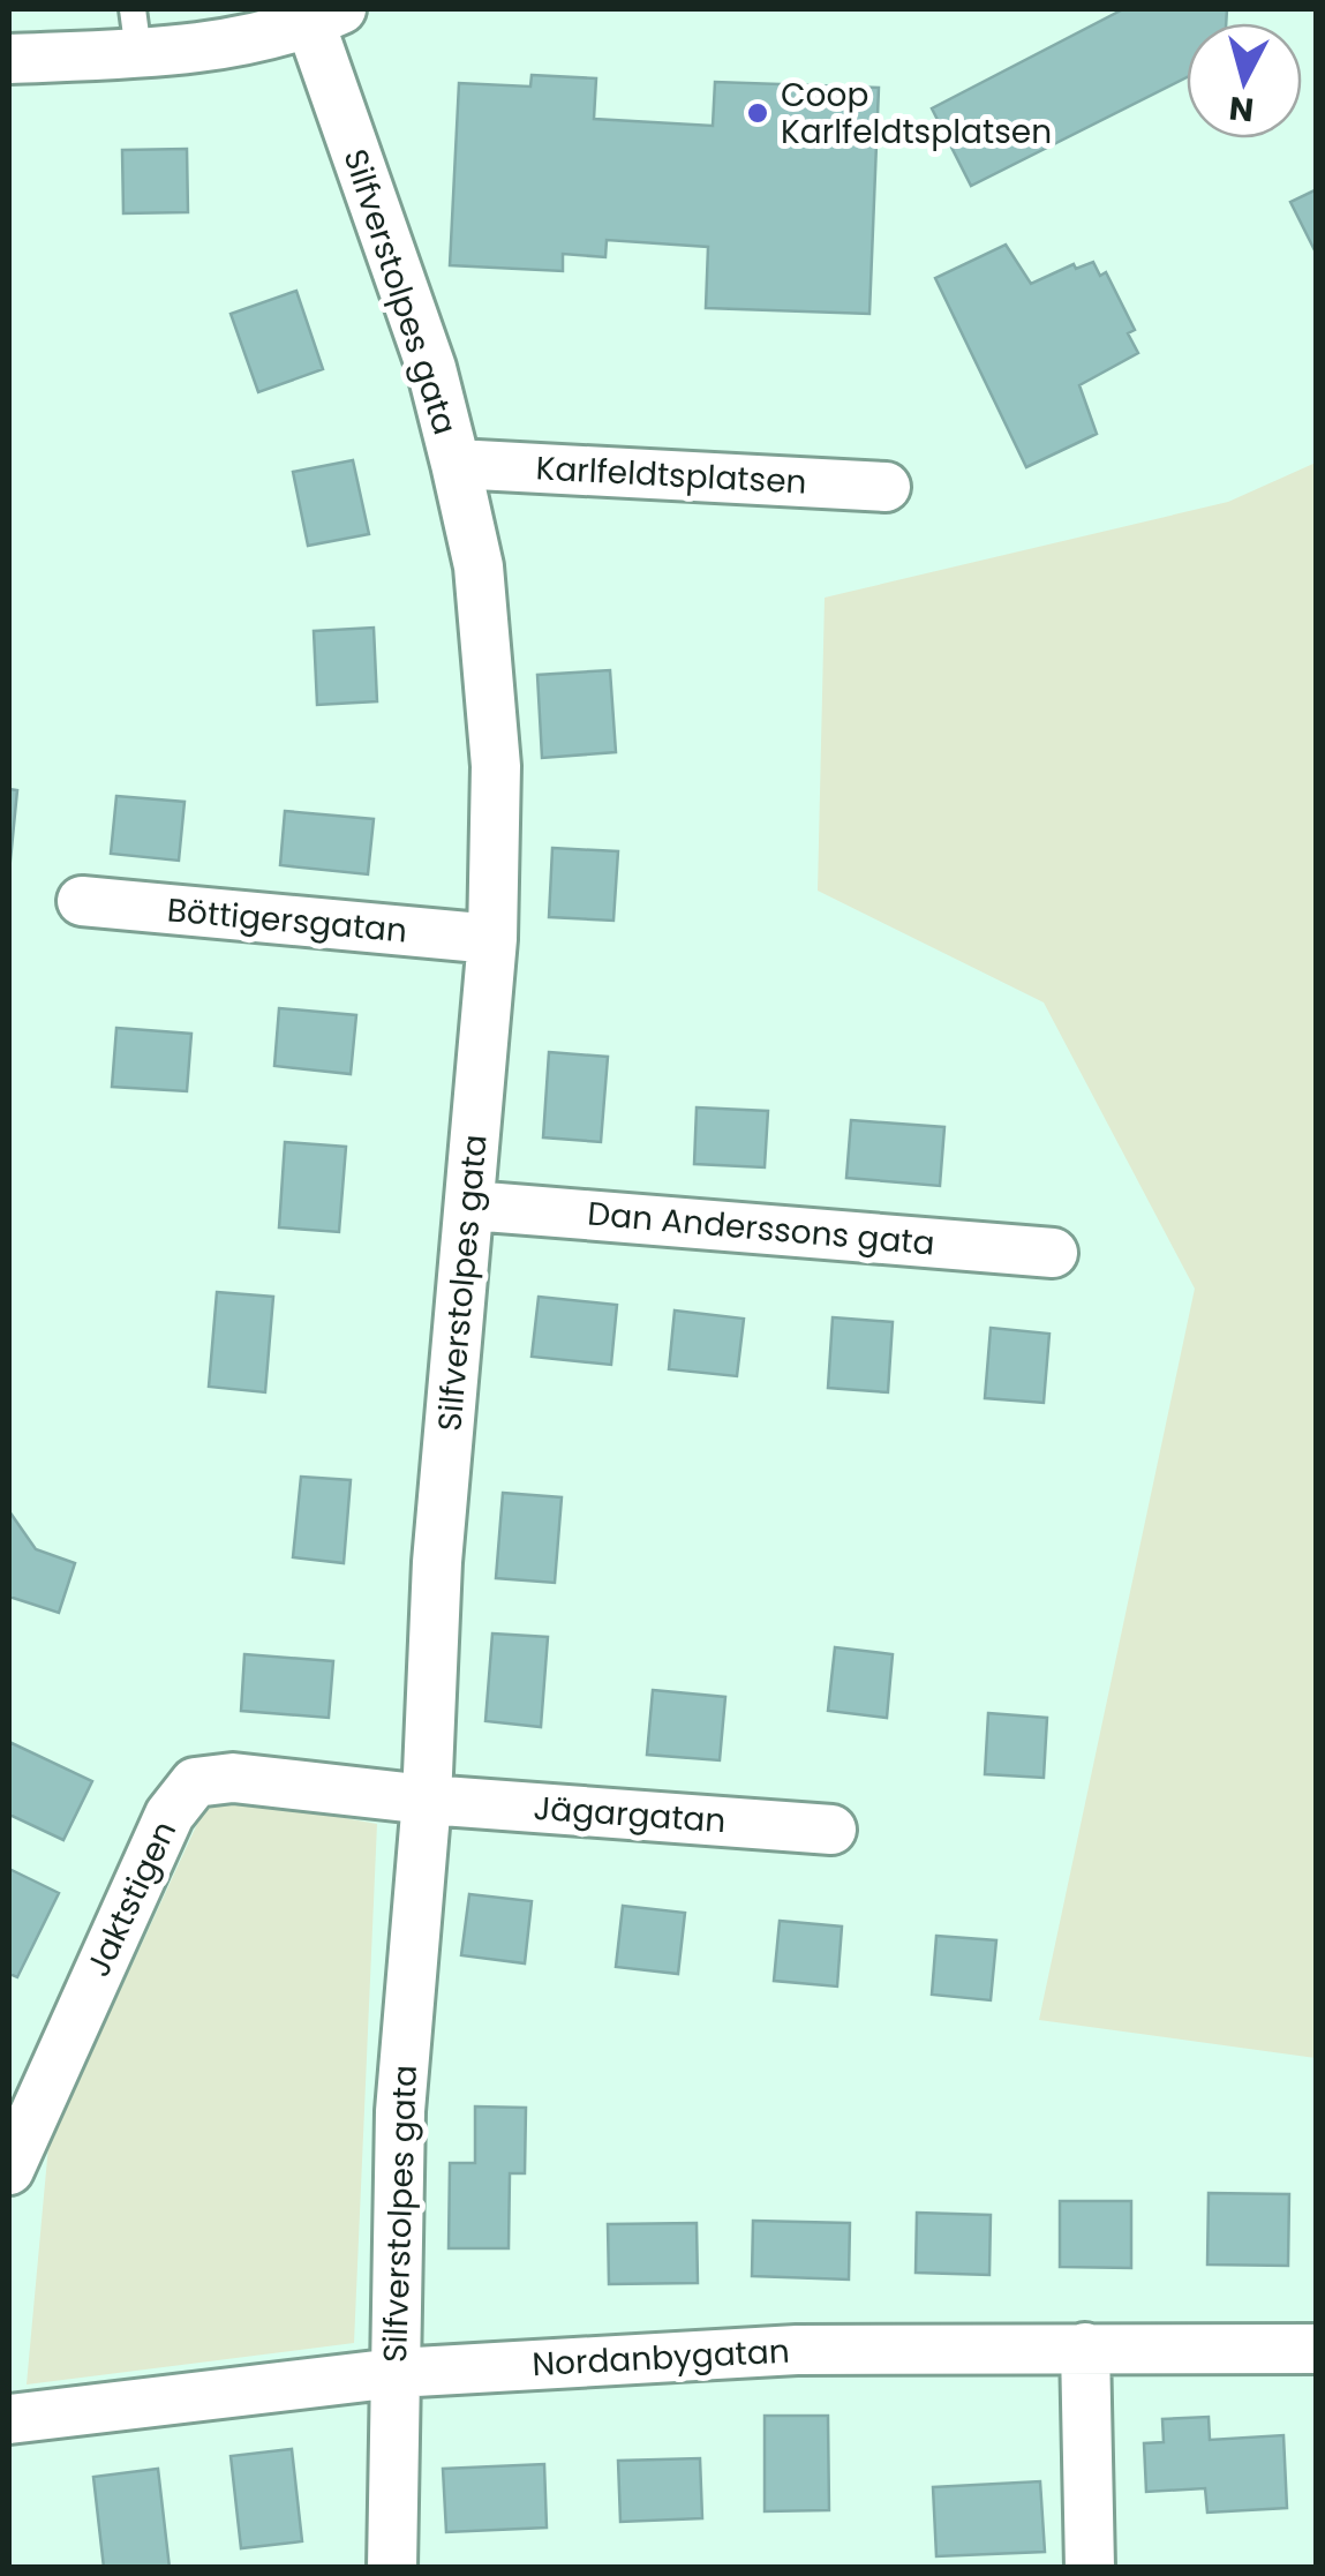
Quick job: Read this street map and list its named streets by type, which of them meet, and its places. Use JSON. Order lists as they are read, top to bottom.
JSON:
{
  "streets": {
    "street": [
      "Silfverstolpes gata",
      "Karlfeldtsplatsen",
      "Böttigersgatan",
      "Dan Anderssons gata",
      "Jägargatan",
      "Jaktstigen",
      "Nordanbygatan"
    ]
  },
  "crossings": [
    ["Silfverstolpes gata", "Karlfeldtsplatsen"],
    ["Silfverstolpes gata", "Böttigersgatan"],
    ["Silfverstolpes gata", "Dan Anderssons gata"],
    ["Silfverstolpes gata", "Jägargatan"],
    ["Silfverstolpes gata", "Jaktstigen"],
    ["Silfverstolpes gata", "Nordanbygatan"],
    ["Jägargatan", "Jaktstigen"]
  ],
  "places": ["Coop Karlfeldtsplatsen"],
  "north": "bottom"
}
